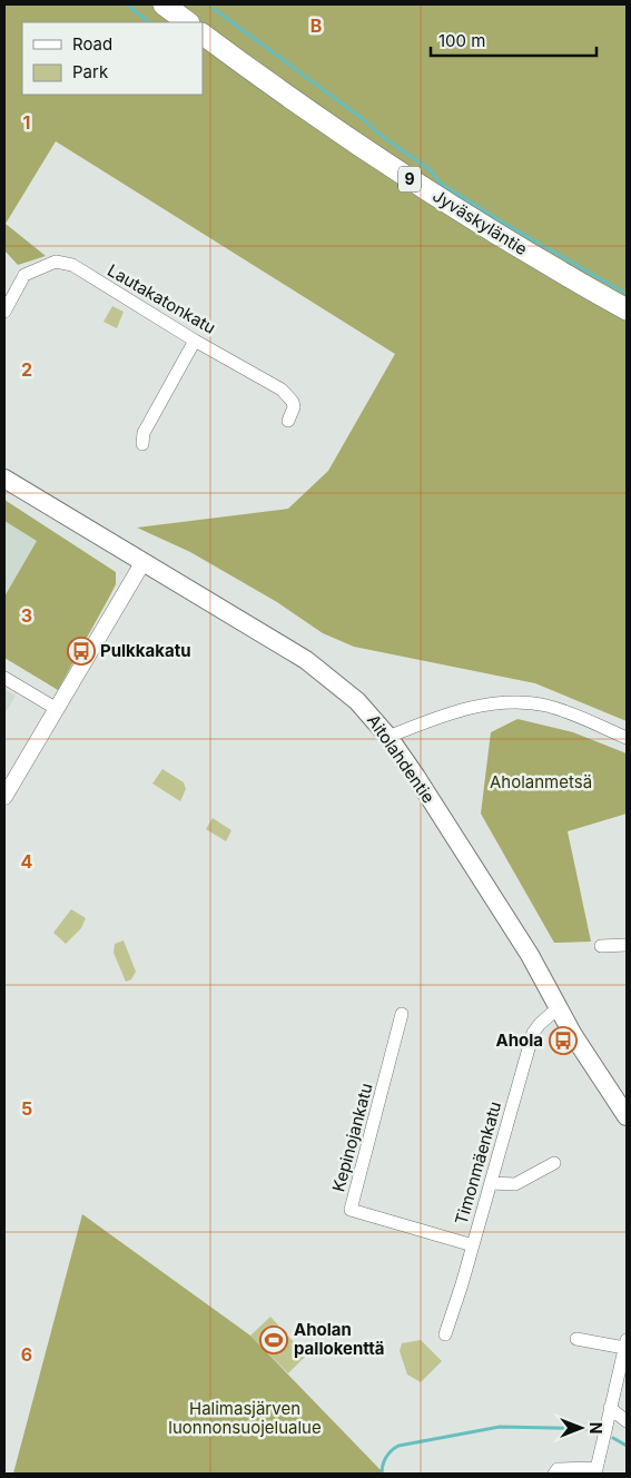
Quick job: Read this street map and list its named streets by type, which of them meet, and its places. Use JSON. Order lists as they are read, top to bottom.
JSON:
{
  "streets": {
    "highway": ["9", "Jyväskyläntie"],
    "main road": ["Aitolahdentie"],
    "street": ["Lautakatonkatu", "Kepinojankatu", "Timonmäenkatu"]
  },
  "crossings": [
    ["Aitolahdentie", "Timonmäenkatu"],
    ["Kepinojankatu", "Timonmäenkatu"]
  ],
  "parks": ["Aholanmetsä", "Halimasjärven luonnonsuojelualue"],
  "places": {
    "bus stop": ["Pulkkakatu", "Ahola"],
    "sports": ["Aholan pallokenttä"]
  },
  "legend": ["Road", "Park"],
  "scale_bar": "100 m",
  "north": "right",
  "grid": {
    "columns": ["B"],
    "rows": [
      "1",
      "2",
      "3",
      "4",
      "5",
      "6"
    ]
  }
}
